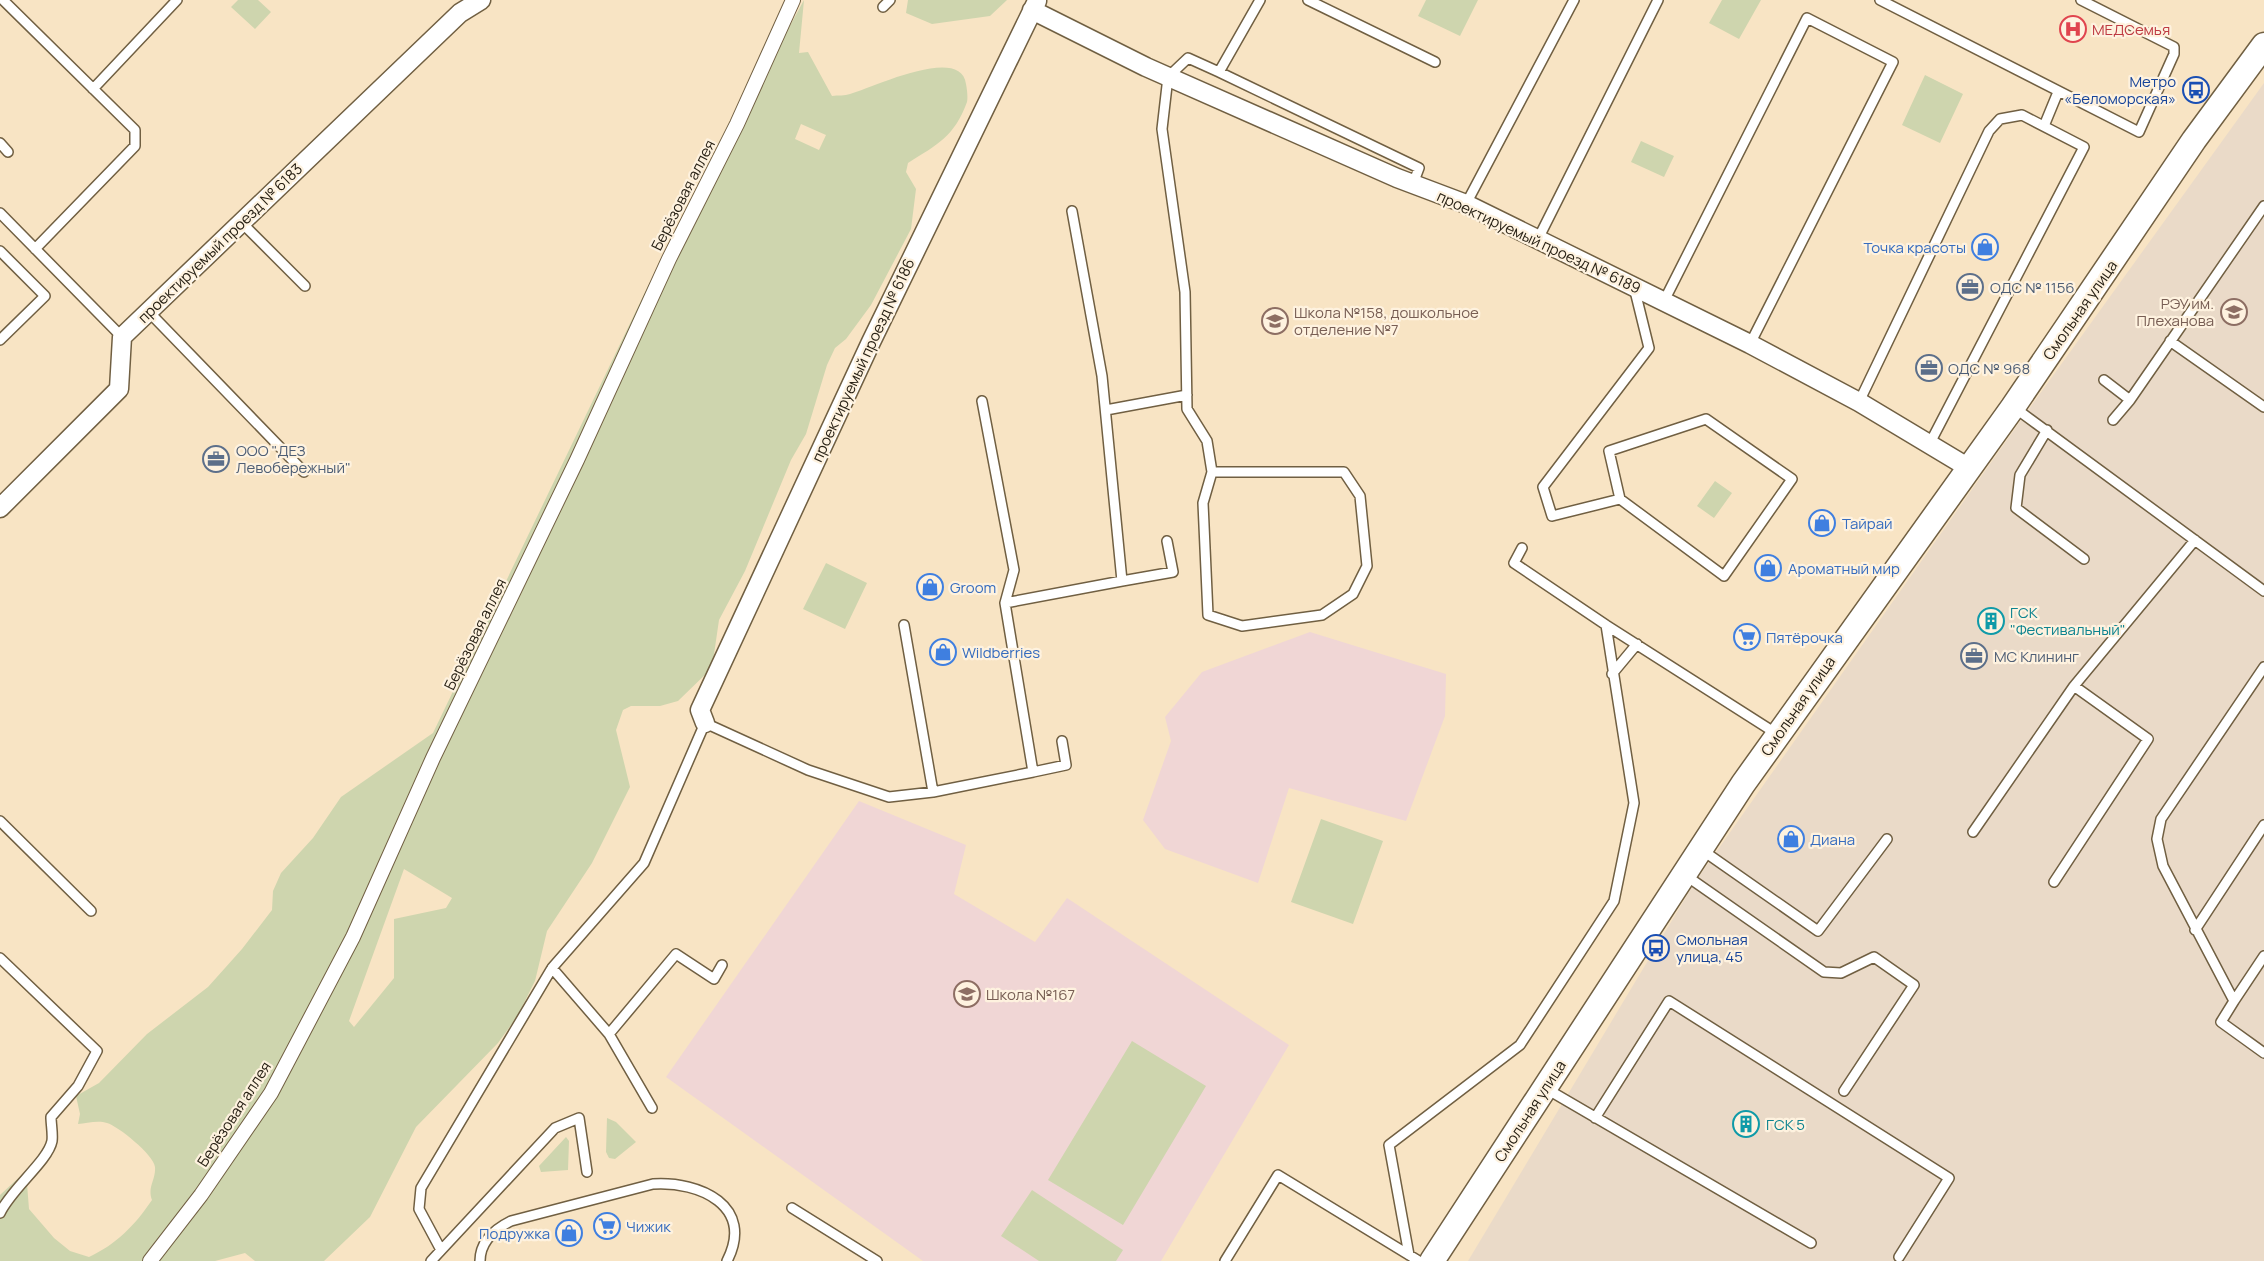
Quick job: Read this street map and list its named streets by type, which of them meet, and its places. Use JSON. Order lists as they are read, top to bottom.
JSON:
{
  "streets": {
    "street": [
      "Берёзовая аллея",
      "проектируемый проезд № 6189",
      "проектируемый проезд № 6183",
      "Смольная улица",
      "проектируемый проезд № 6186"
    ]
  },
  "crossings": [
    ["проектируемый проезд № 6189", "Смольная улица"],
    ["проектируемый проезд № 6189", "проектируемый проезд № 6186"]
  ],
  "places": {
    "hospital": ["МЕДСемья"],
    "bus stop": ["Метро «Беломорская»", "Смольная улица, 45"],
    "shop": [
      "Точка красоты",
      "Тайрай",
      "Ароматный мир",
      "Groom",
      "Wildberries",
      "Диана",
      "Подружка"
    ],
    "office": [
      "ОДС № 1156",
      "ОДС № 968",
      "ООО \"ДЕЗ Левобережный\"",
      "МС Клининг"
    ],
    "school or university": ["РЭУ им. Плеханова", "Школа №158, дошкольное отделение №7", "Школа №167"],
    "building": ["ГСК \"Фестивальный\"", "ГСК 5"],
    "supermarket": ["Пятёрочка", "Чижик"]
  }
}
